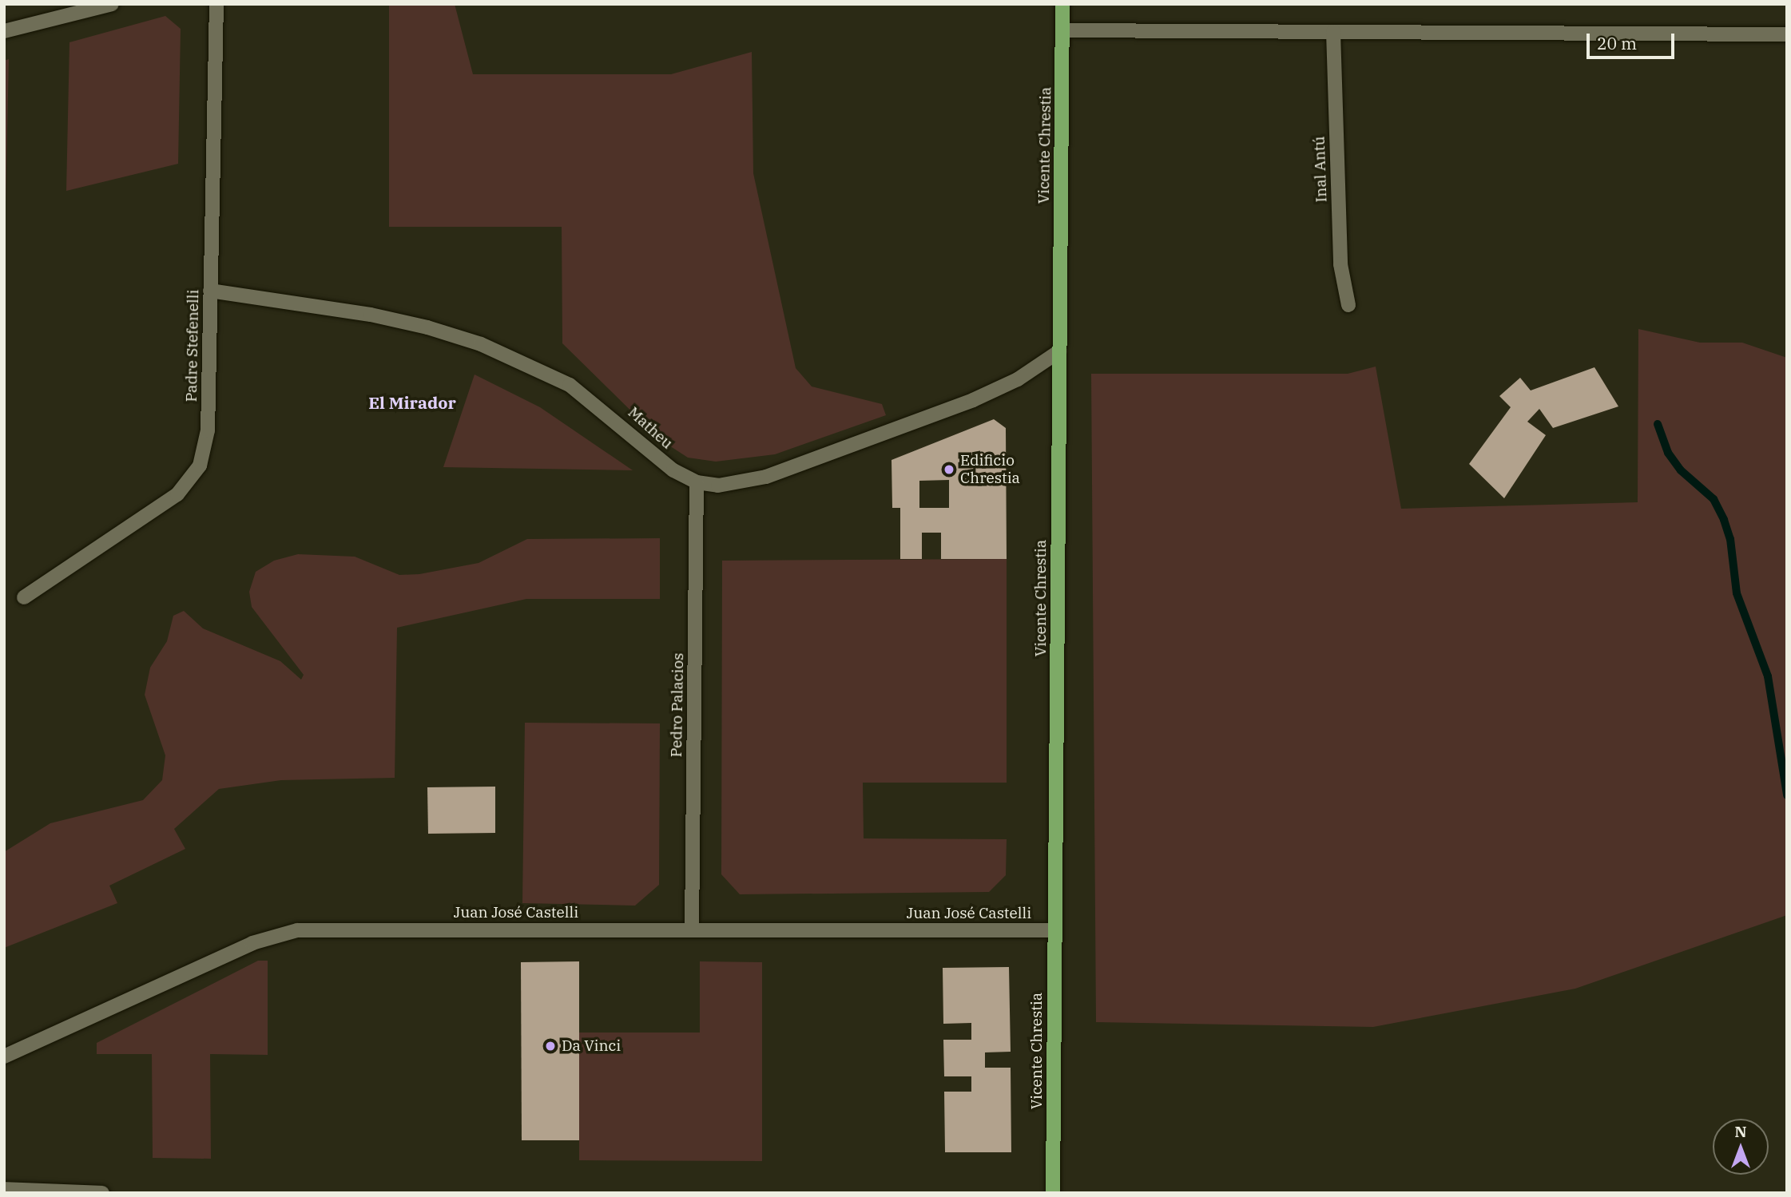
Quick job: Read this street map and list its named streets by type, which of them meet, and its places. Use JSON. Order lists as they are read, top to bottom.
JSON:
{
  "streets": {
    "main road": ["Vicente Chrestia"],
    "street": [
      "Inal Antú",
      "Padre Stefenelli",
      "Matheu",
      "Pedro Palacios",
      "Juan José Castelli"
    ]
  },
  "crossings": [
    ["Vicente Chrestia", "Matheu"],
    ["Vicente Chrestia", "Juan José Castelli"],
    ["Padre Stefenelli", "Matheu"],
    ["Matheu", "Pedro Palacios"],
    ["Pedro Palacios", "Juan José Castelli"]
  ],
  "districts": ["El Mirador"],
  "places": ["Edificio Chrestia", "Da Vinci"],
  "scale_bar": "20 m",
  "north": "top"
}
